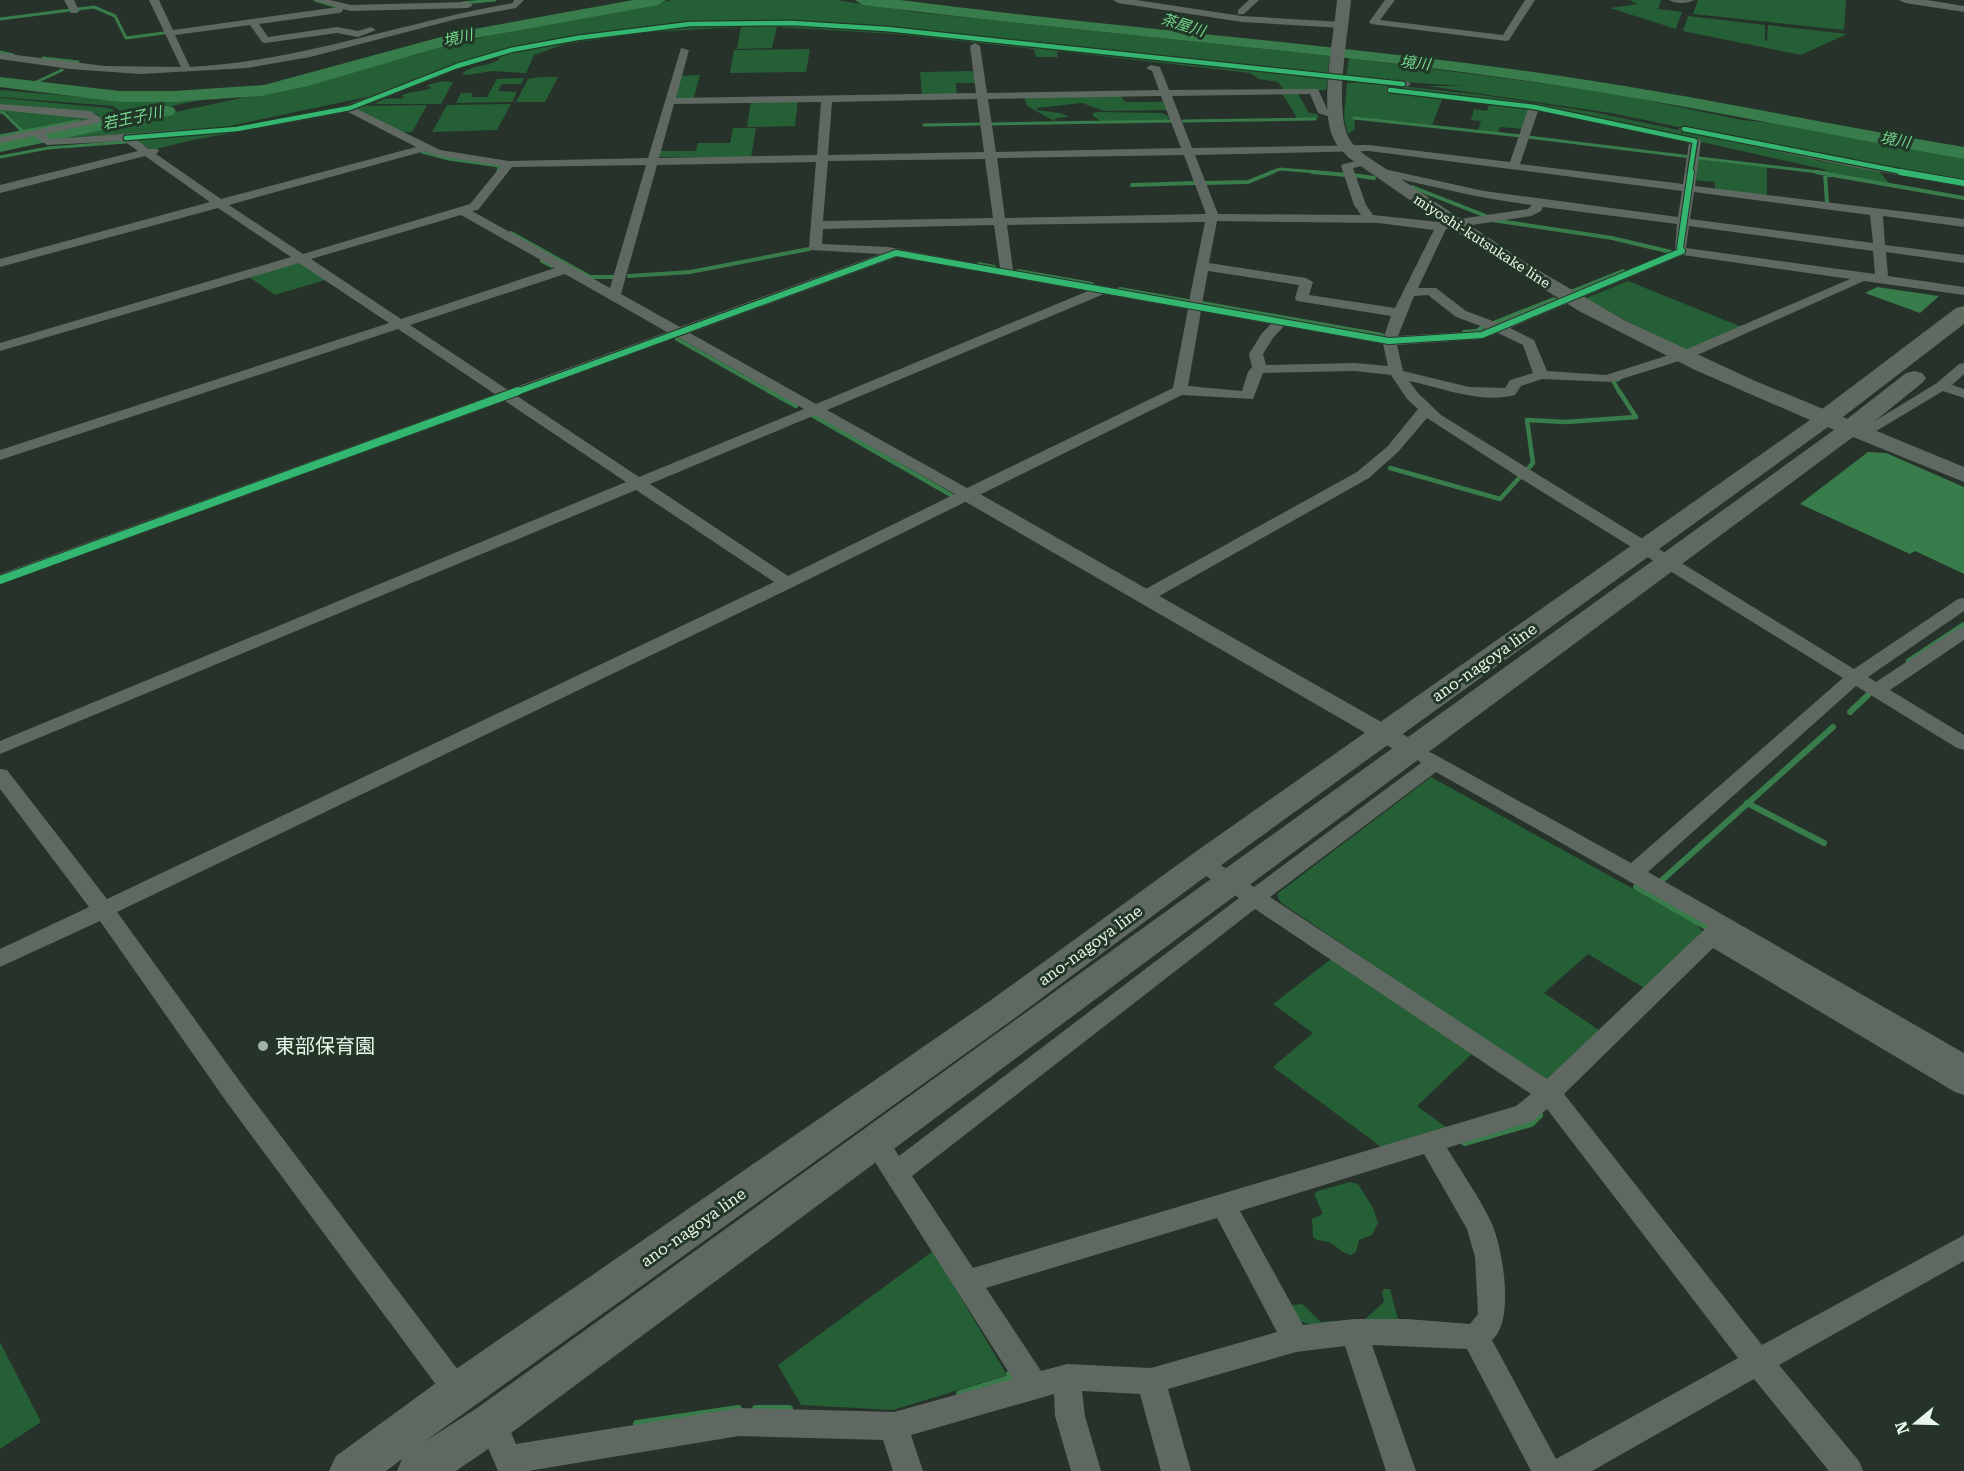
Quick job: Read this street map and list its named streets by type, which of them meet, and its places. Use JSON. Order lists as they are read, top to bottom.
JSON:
{
  "streets": {
    "main road": ["miyoshi-kutsukake line", "ano-nagoya line"]
  },
  "crossings": [
    ["miyoshi-kutsukake line", "ano-nagoya line"]
  ],
  "water": ["茶屋川", "境川", "若王子川"],
  "places": ["東部保育園"],
  "north": "left"
}
